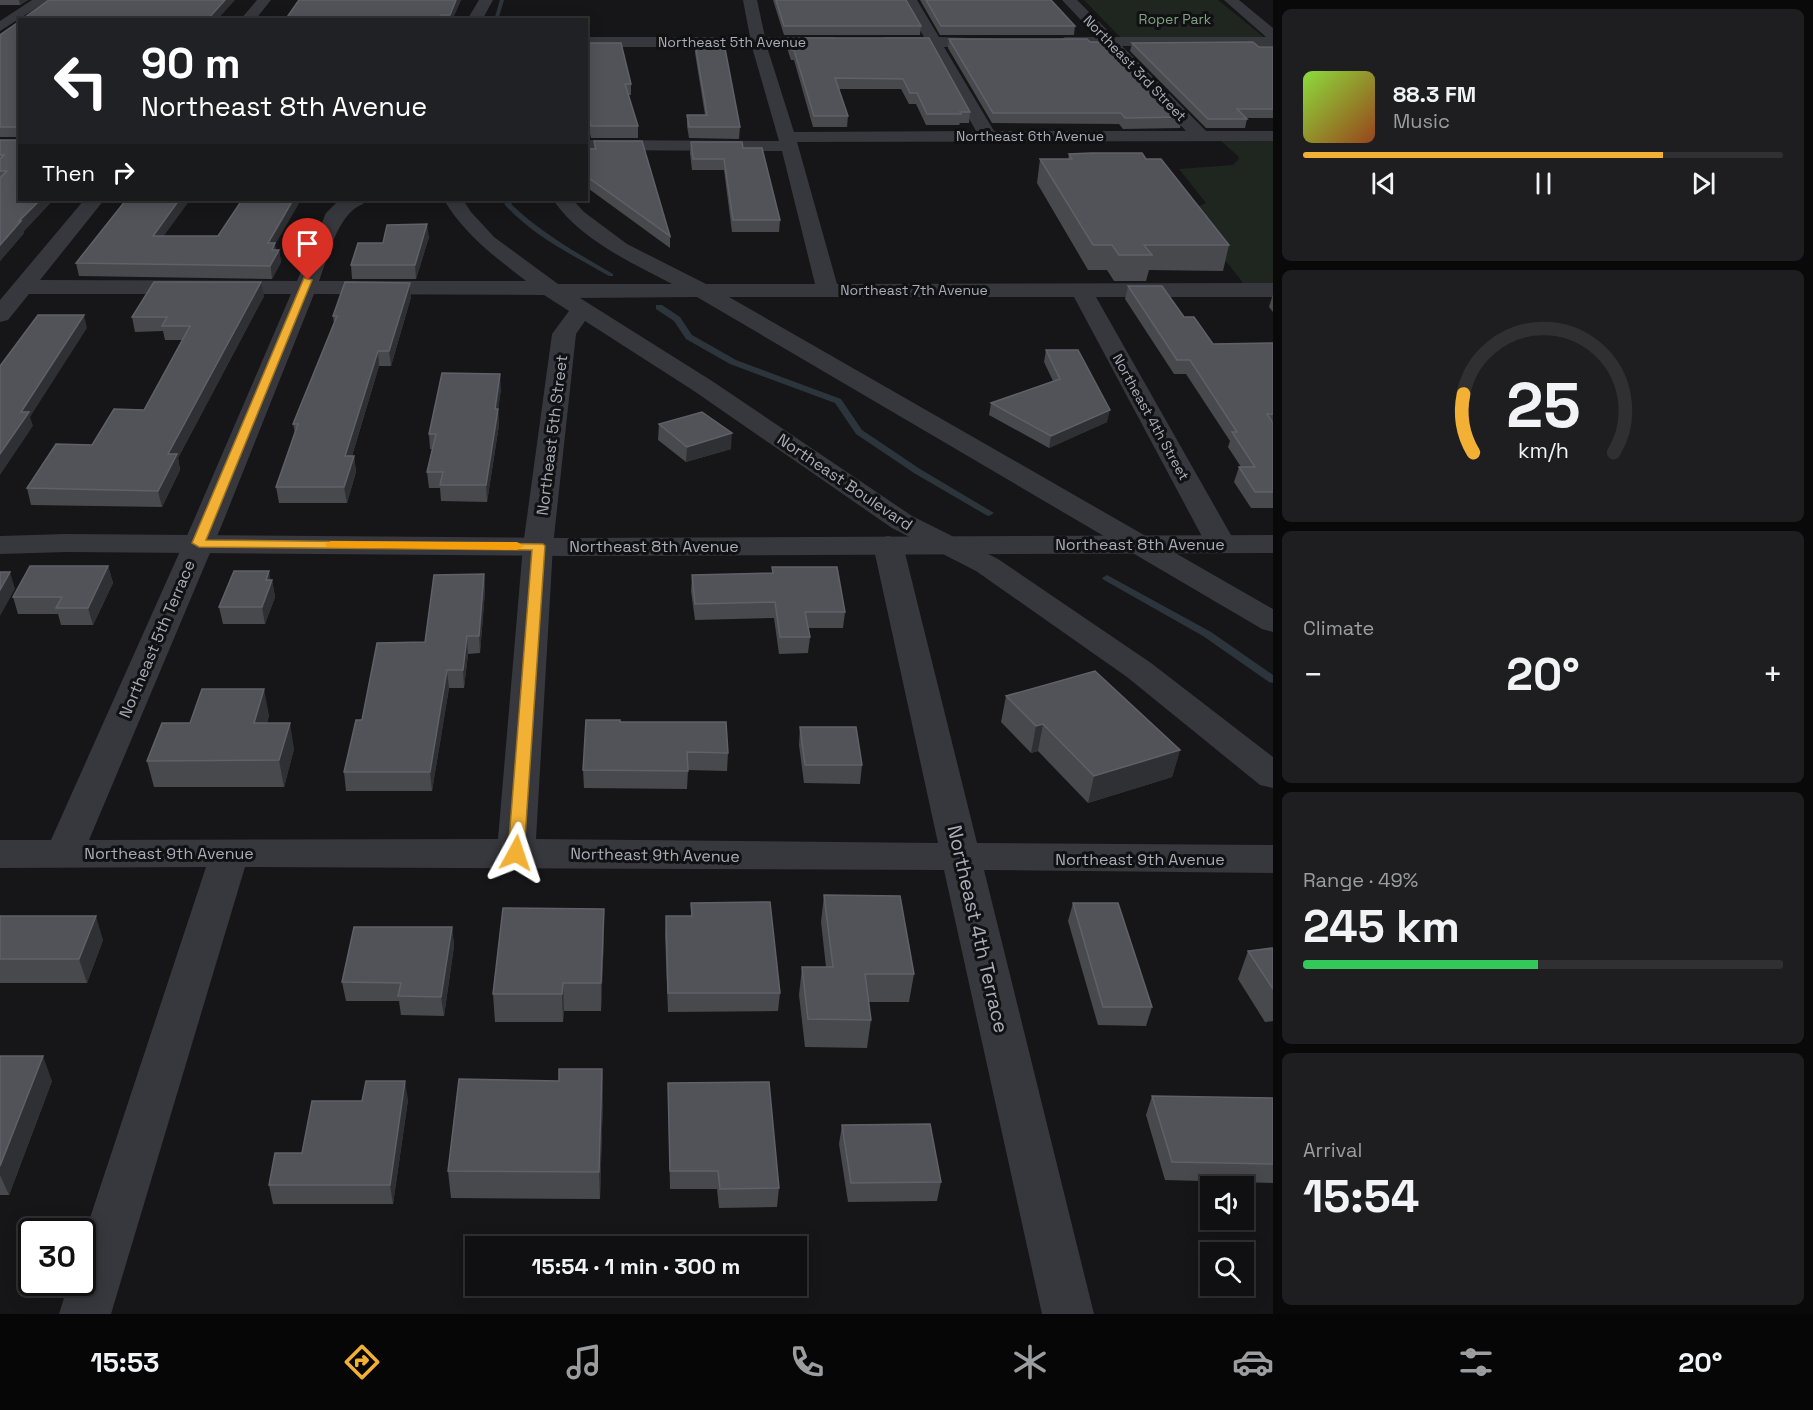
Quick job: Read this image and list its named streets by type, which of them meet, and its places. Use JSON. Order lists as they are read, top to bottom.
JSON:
{
  "streets": {
    "street": [
      "Northeast 5th Avenue",
      "Northeast 3rd Street",
      "Northeast 6th Avenue",
      "Northeast 7th Avenue",
      "Northeast 4th Street",
      "Northeast 5th Street",
      "Northeast Boulevard",
      "Northeast 8th Avenue",
      "Northeast 5th Terrace",
      "Northeast 9th Avenue",
      "Northeast 4th Terrace"
    ]
  },
  "crossings": [
    ["Northeast 3rd Street", "Northeast 6th Avenue"],
    ["Northeast 7th Avenue", "Northeast 4th Street"],
    ["Northeast 7th Avenue", "Northeast Boulevard"],
    ["Northeast 7th Avenue", "Northeast 5th Terrace"],
    ["Northeast 4th Street", "Northeast 8th Avenue"],
    ["Northeast 5th Street", "Northeast Boulevard"],
    ["Northeast 5th Street", "Northeast 8th Avenue"],
    ["Northeast 5th Street", "Northeast 9th Avenue"],
    ["Northeast Boulevard", "Northeast 8th Avenue"],
    ["Northeast 8th Avenue", "Northeast 5th Terrace"],
    ["Northeast 8th Avenue", "Northeast 4th Terrace"],
    ["Northeast 5th Terrace", "Northeast 9th Avenue"],
    ["Northeast 9th Avenue", "Northeast 4th Terrace"]
  ],
  "parks": ["Roper Park"],
  "page": {
    "turn": ["90 m", "Northeast 8th Avenue"],
    "song": ["88.3 FM", "Music"],
    "then": "Then",
    "tile": [
      "Climate",
      ["Range · 49%", "245 km"],
      ["Arrival", "15:54"]
    ],
    "heat": ["−", "20°", "+"],
    "limit": "30",
    "trip": "15:54 · 1 min · 300 m",
    "tabs": ["15:53", "20°"],
    "gauge": ["25", "km/h"]
  }
}
